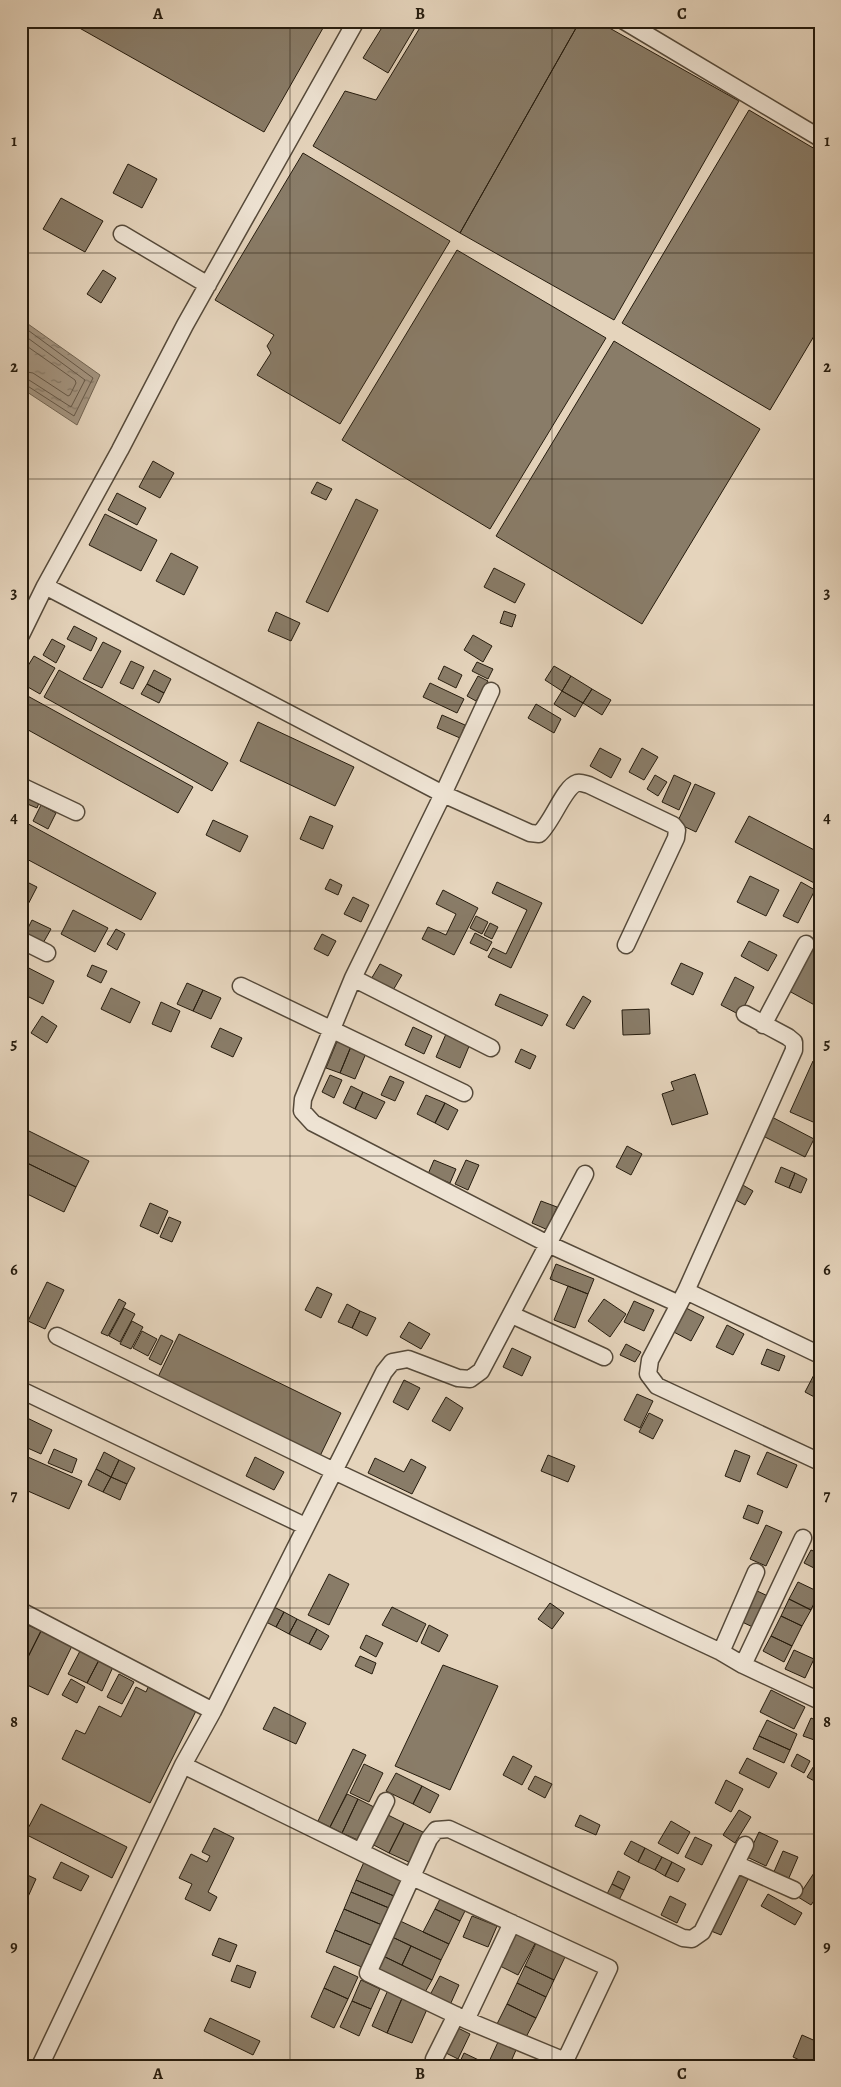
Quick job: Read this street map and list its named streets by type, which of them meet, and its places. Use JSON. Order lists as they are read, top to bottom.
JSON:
{
  "grid": {
    "columns": ["A", "B", "C"],
    "rows": [
      "1",
      "2",
      "3",
      "4",
      "5",
      "6",
      "7",
      "8",
      "9"
    ]
  }
}
